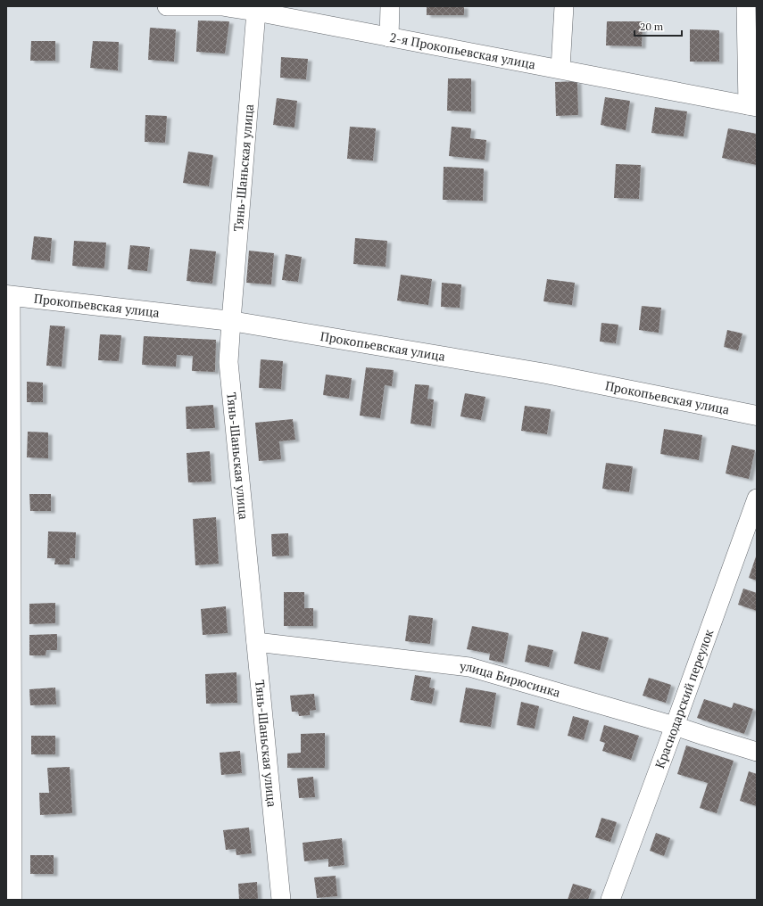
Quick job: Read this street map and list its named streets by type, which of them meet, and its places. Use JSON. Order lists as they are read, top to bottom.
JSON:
{
  "streets": {
    "main road": ["Прокопьевская улица"],
    "street": [
      "2-я Прокопьевская улица",
      "Тянь-Шаньская улица",
      "улица Бирюсинка",
      "Краснодарский переулок"
    ]
  },
  "crossings": [
    ["2-я Прокопьевская улица", "Тянь-Шаньская улица"],
    ["Тянь-Шаньская улица", "Прокопьевская улица"],
    ["Тянь-Шаньская улица", "улица Бирюсинка"],
    ["улица Бирюсинка", "Краснодарский переулок"]
  ],
  "scale_bar": "20 m"
}
